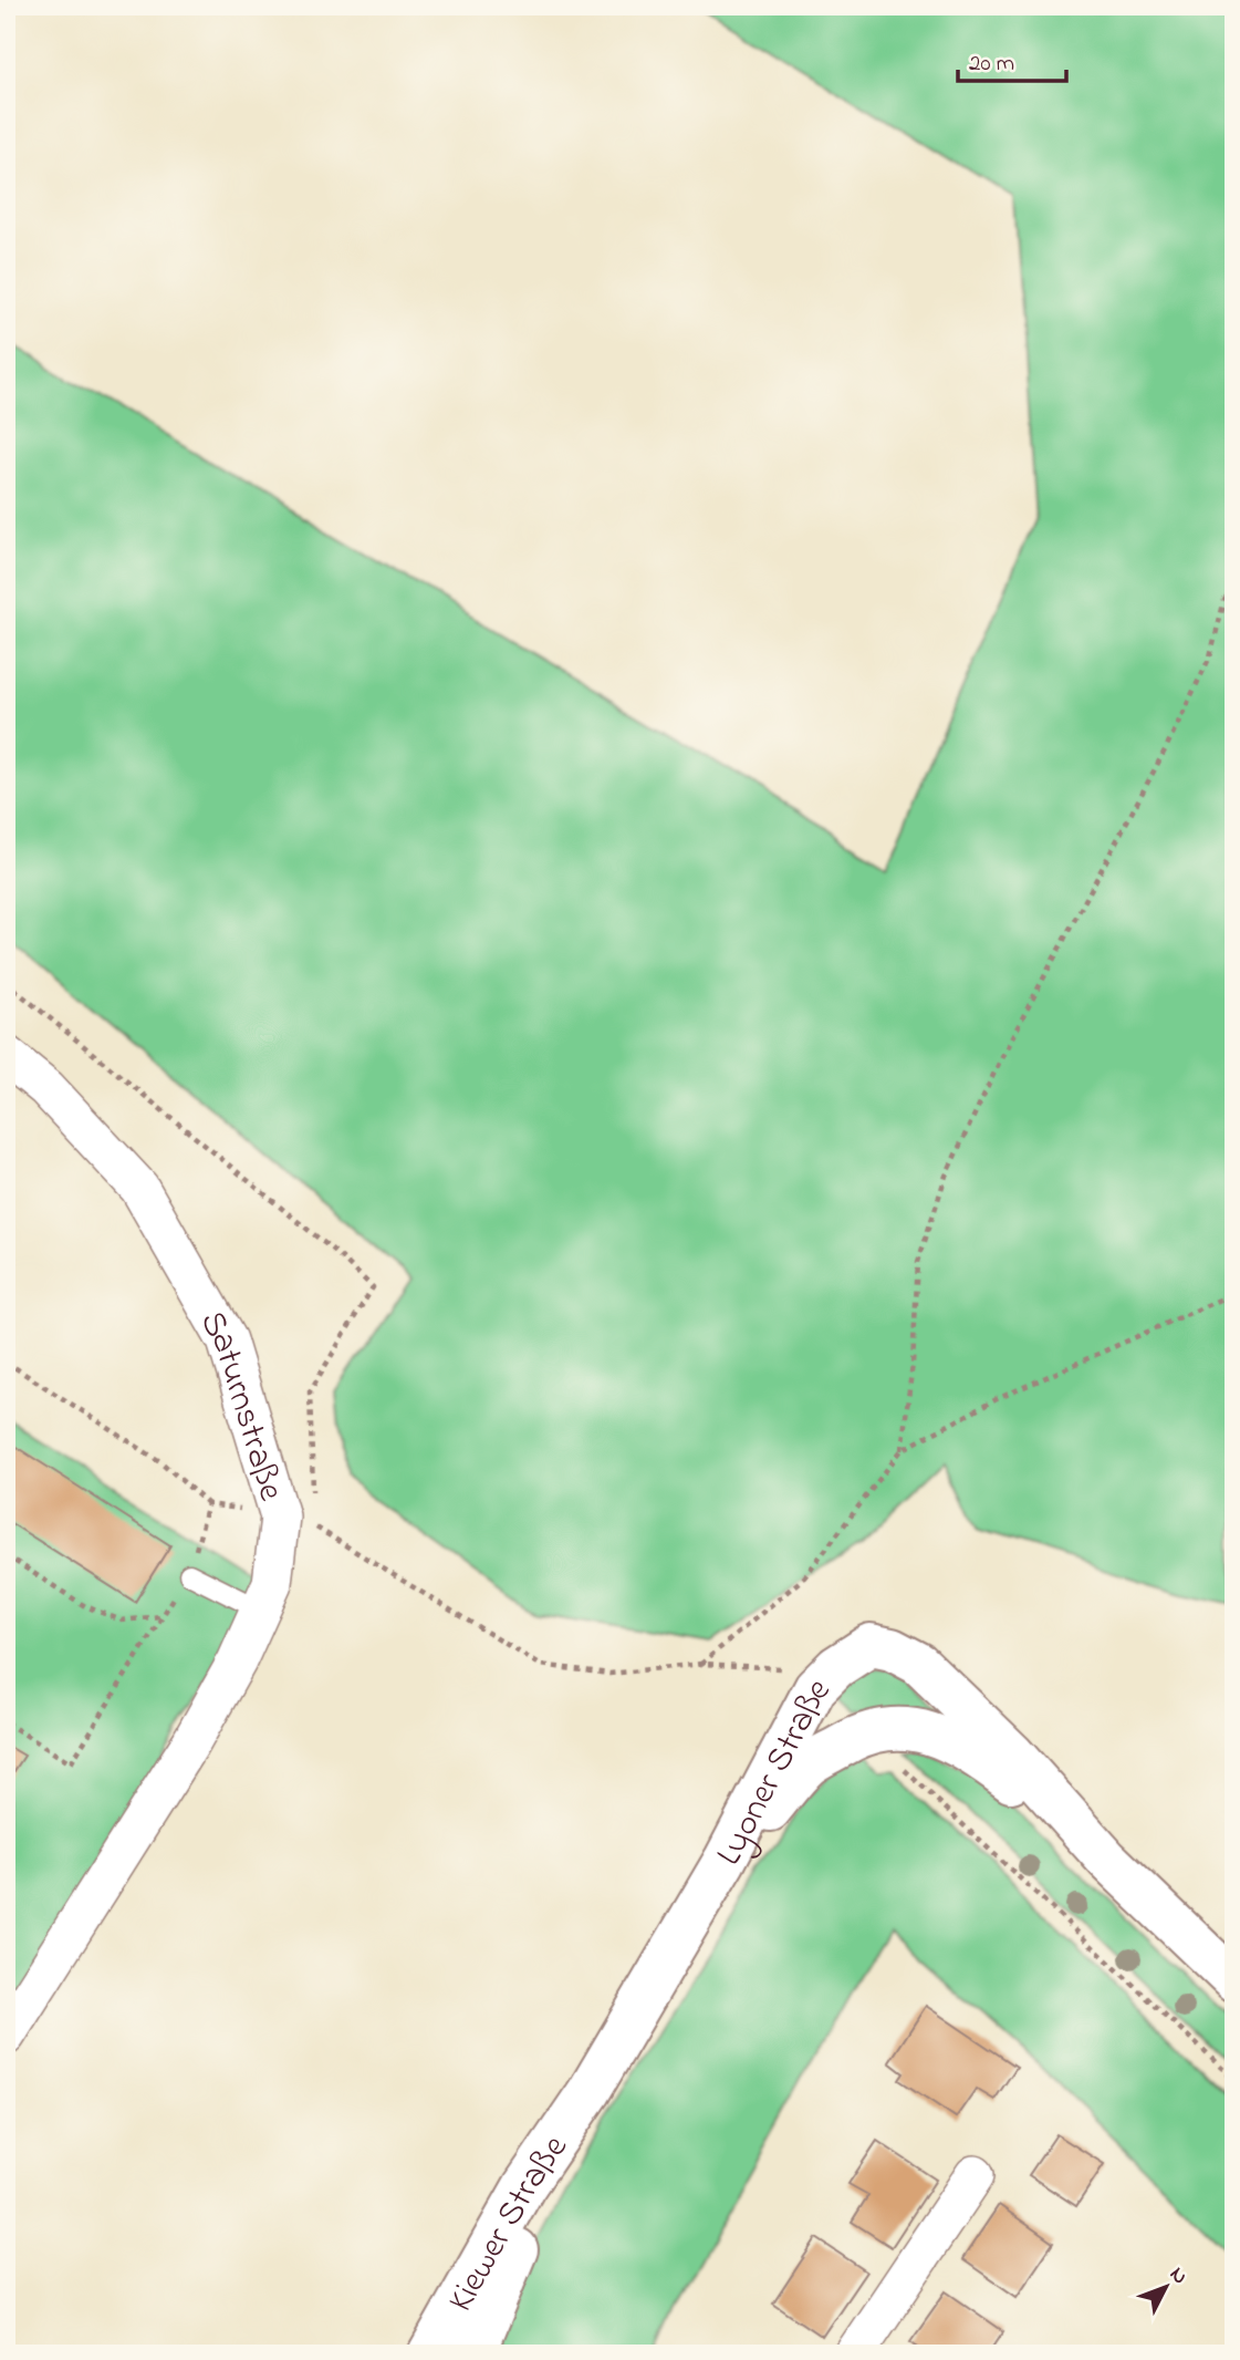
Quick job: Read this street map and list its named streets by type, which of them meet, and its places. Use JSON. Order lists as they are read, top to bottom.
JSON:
{
  "streets": {
    "main road": ["Lyoner Straße", "Kiewer Straße"],
    "street": ["Saturnstraße"]
  },
  "crossings": [
    ["Lyoner Straße", "Kiewer Straße"]
  ],
  "scale_bar": "20 m",
  "north": "top right"
}
